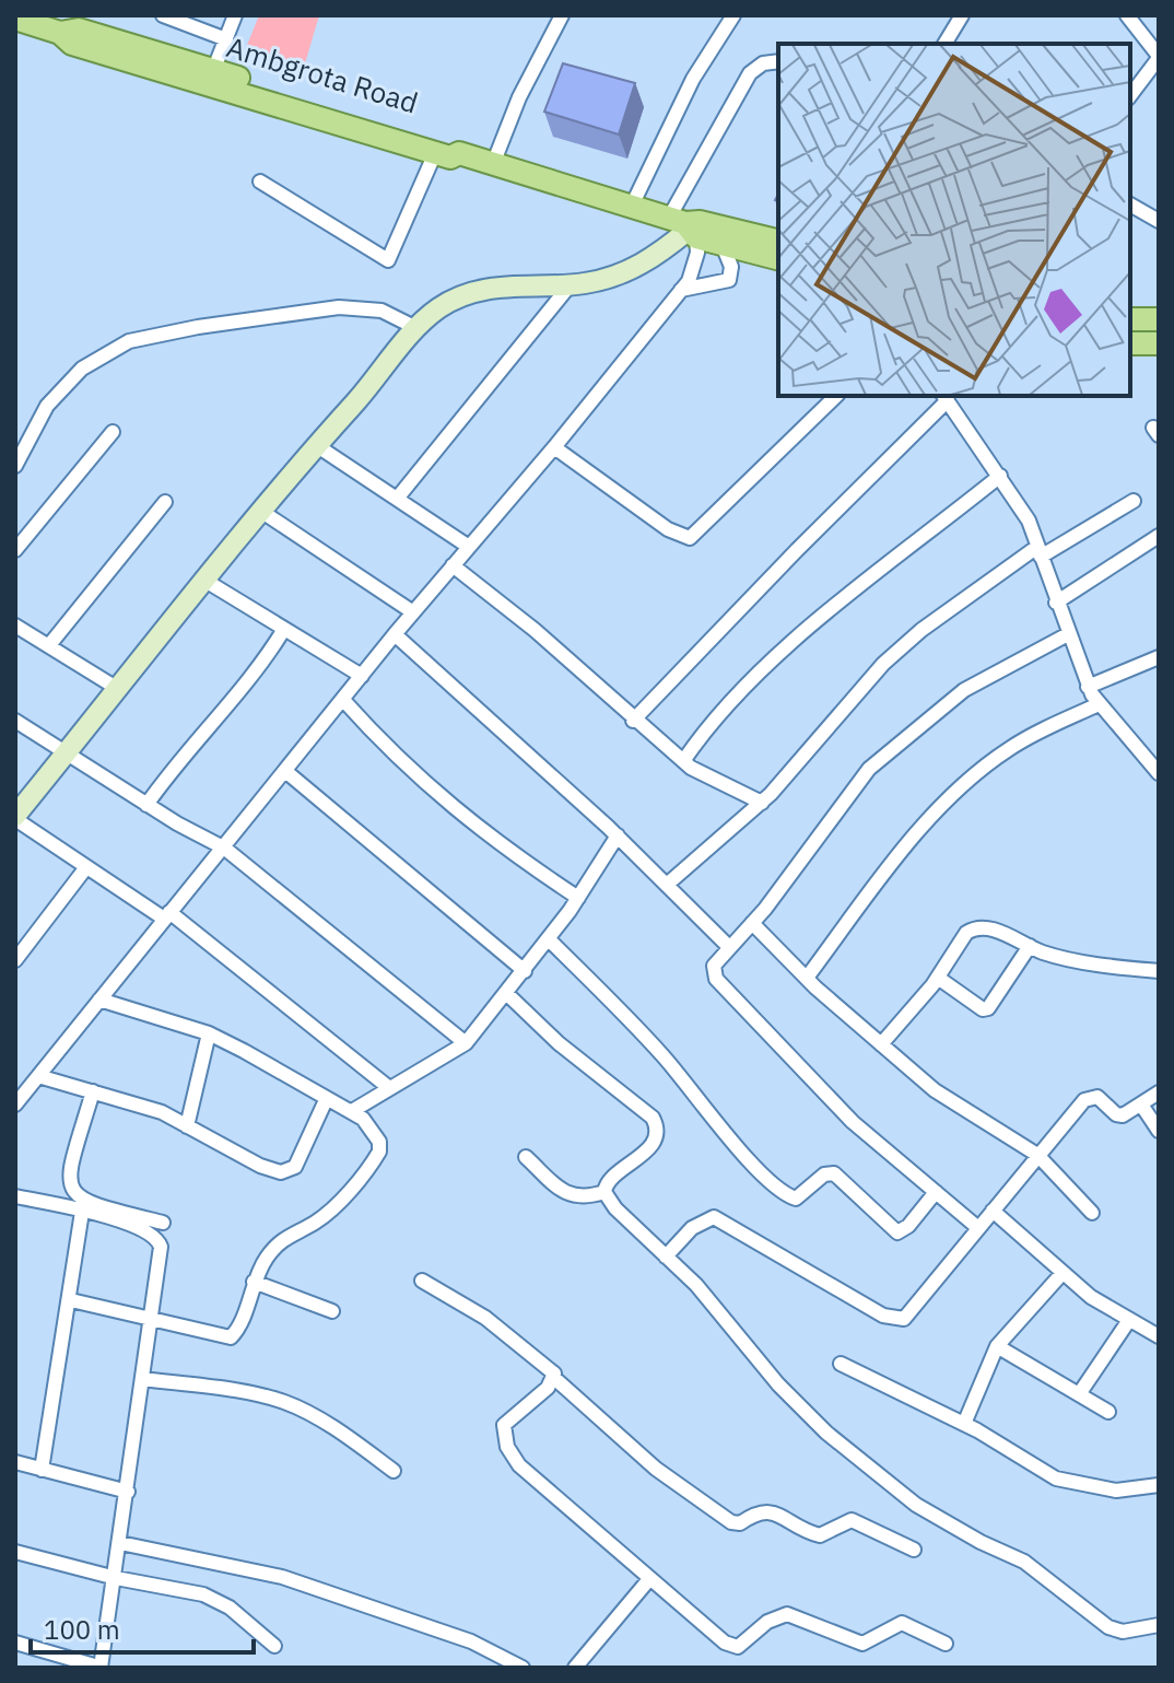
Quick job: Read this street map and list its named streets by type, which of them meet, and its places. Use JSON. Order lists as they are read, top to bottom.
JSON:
{
  "streets": {
    "main road": ["Ambgrota Road"]
  },
  "scale_bar": "100 m"
}
